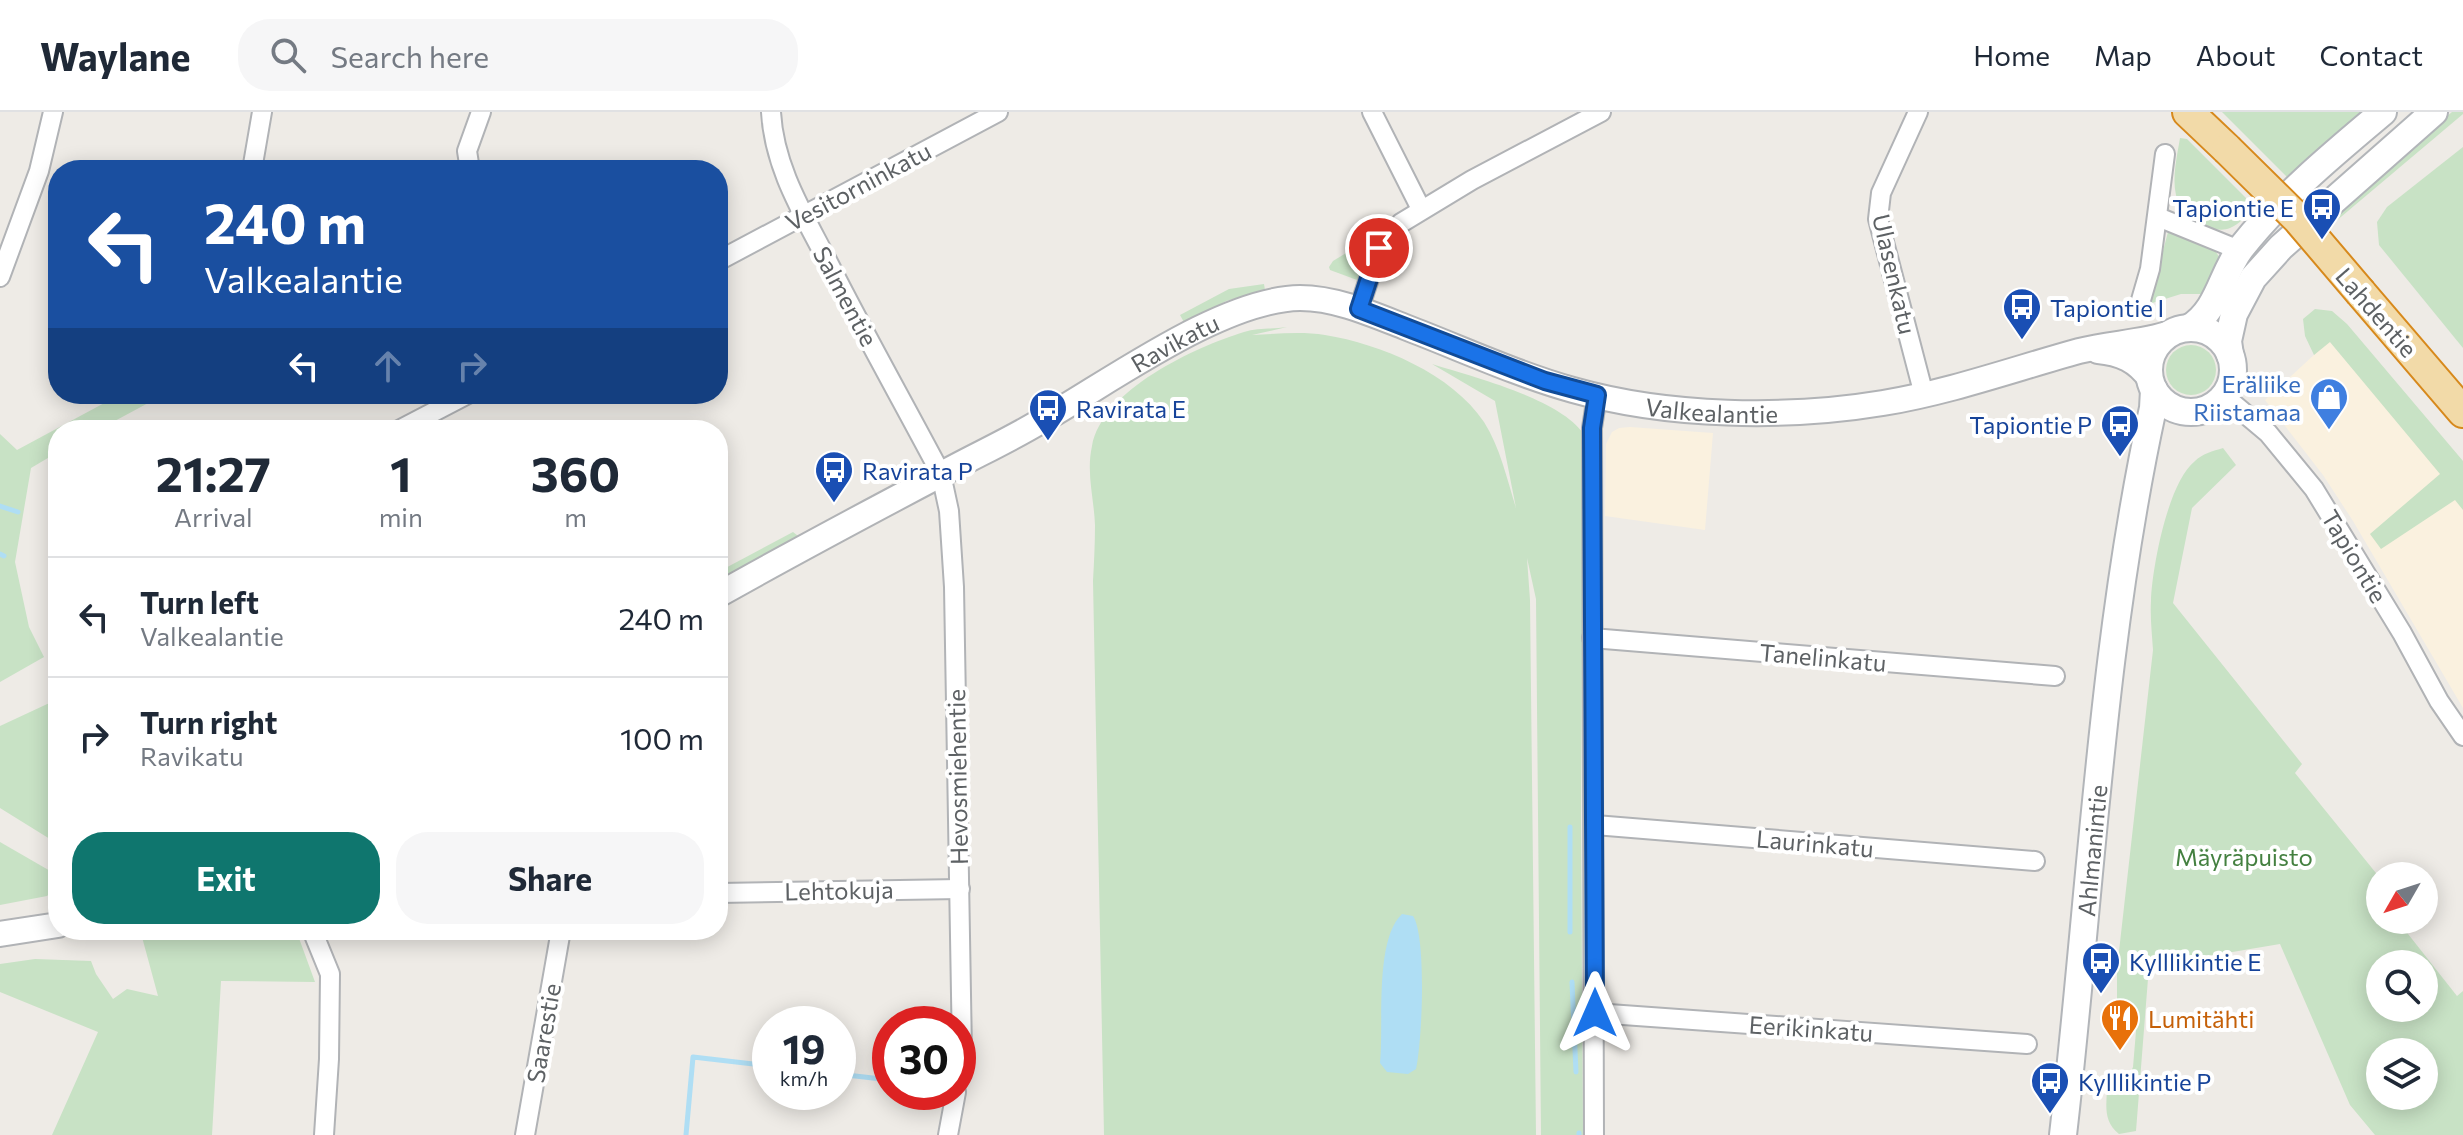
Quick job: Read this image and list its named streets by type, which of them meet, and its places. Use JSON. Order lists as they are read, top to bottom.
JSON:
{
  "streets": {
    "highway": ["Lahdentie"],
    "main road": ["Ahlmanintie"],
    "street": [
      "Vesitorninkatu",
      "Ulasenkatu",
      "Salmentie",
      "Ravikatu",
      "Valkealantie",
      "Tapiontie",
      "Tanelinkatu",
      "Hevosmiehentie",
      "Laurinkatu",
      "Lehtokuja",
      "Eerikinkatu",
      "Saarestie"
    ]
  },
  "crossings": [
    ["Vesitorninkatu", "Salmentie"],
    ["Ulasenkatu", "Valkealantie"],
    ["Salmentie", "Ravikatu"],
    ["Salmentie", "Hevosmiehentie"],
    ["Ravikatu", "Valkealantie"],
    ["Ravikatu", "Hevosmiehentie"],
    ["Valkealantie", "Tapiontie"],
    ["Valkealantie", "Ahlmanintie"],
    ["Tapiontie", "Ahlmanintie"],
    ["Hevosmiehentie", "Lehtokuja"]
  ],
  "parks": ["Mäyräpuisto"],
  "places": {
    "bus stop": [
      "Tapiontie E",
      "Tapiontie I",
      "Ravirata E",
      "Tapiontie P",
      "Ravirata P",
      "Kylllikintie E",
      "Kylllikintie P"
    ],
    "shop": ["Eräliike Riistamaa"],
    "restaurant": ["Lumitähti"]
  },
  "north": "bottom left",
  "page": {
    "header": "Waylane",
    "search": "Search here",
    "nav": [
      "Home",
      "Map",
      "About",
      "Contact"
    ],
    "turn": ["240 m", "Valkealantie"],
    "eta": [
      "21:27",
      "Arrival",
      "1",
      "min",
      "360",
      "m"
    ],
    "list": [
      {
        "name": "Turn left",
        "note": "Valkealantie",
        "value": "240 m"
      },
      {
        "name": "Turn right",
        "note": "Ravikatu",
        "value": "100 m"
      }
    ],
    "buttons": ["Exit", "Share"],
    "speed": "19 km/h",
    "limit": "30"
  }
}
